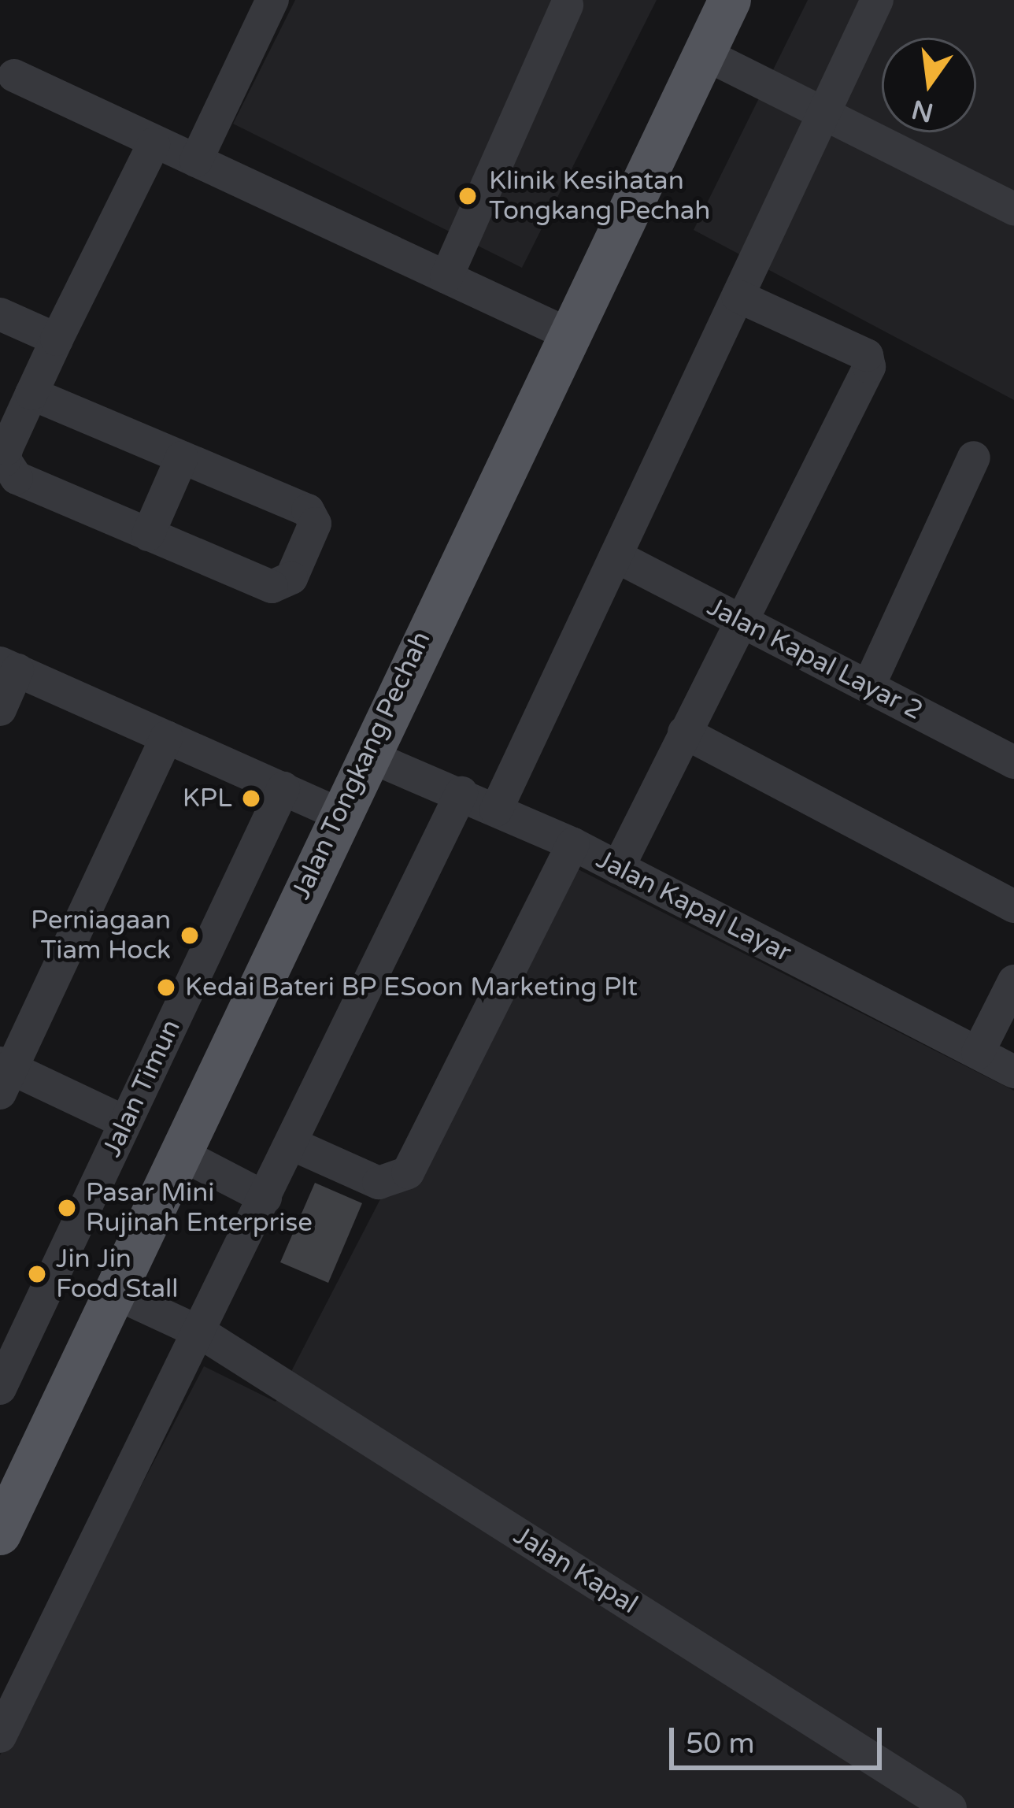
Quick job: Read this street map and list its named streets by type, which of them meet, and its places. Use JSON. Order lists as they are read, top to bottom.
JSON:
{
  "streets": {
    "main road": ["Jalan Tongkang Pechah"],
    "street": [
      "Jalan Kapal Layar 2",
      "Jalan Kapal Layar",
      "Jalan Timun",
      "Jalan Kapal"
    ]
  },
  "crossings": [
    ["Jalan Tongkang Pechah", "Jalan Kapal Layar"],
    ["Jalan Tongkang Pechah", "Jalan Kapal"]
  ],
  "places": [
    "Klinik Kesihatan Tongkang Pechah",
    "KPL",
    "Perniagaan Tiam Hock",
    "Kedai Bateri BP ESoon Marketing Plt",
    "Pasar Mini Rujinah Enterprise",
    "Jin Jin Food Stall"
  ],
  "scale_bar": "50 m",
  "north": "bottom"
}
